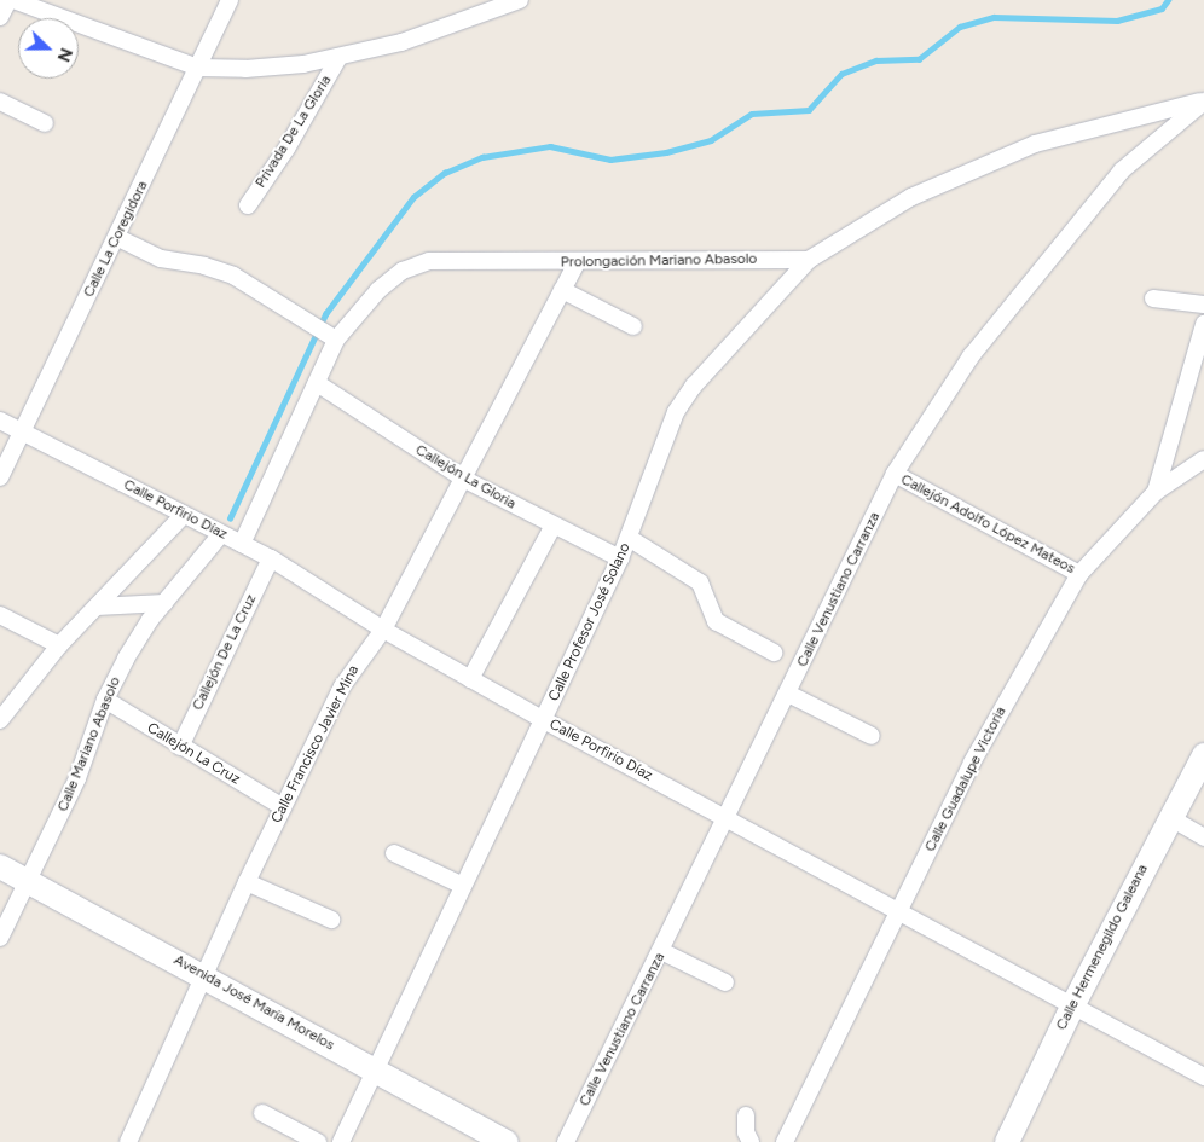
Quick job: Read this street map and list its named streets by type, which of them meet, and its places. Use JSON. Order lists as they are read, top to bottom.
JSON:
{
  "streets": {
    "main road": ["Calle Hermenegildo Galeana", "Avenida José María Morelos"],
    "street": [
      "Privada De La Gloria",
      "Calle La Coregidora",
      "Prolongación Mariano Abasolo",
      "Callejón La Gloria",
      "Calle Porfirio Díaz",
      "Callejón Adolfo López Mateos",
      "Calle Venustiano Carranza",
      "Calle Profesor José Solano",
      "Callejón De La Cruz",
      "Calle Mariano Abasolo",
      "Calle Francisco Javier Mina",
      "Callejón La Cruz",
      "Calle Guadalupe Victoria"
    ]
  },
  "crossings": [
    ["Calle La Coregidora", "Calle Porfirio Díaz"],
    ["Prolongación Mariano Abasolo", "Callejón La Gloria"],
    ["Prolongación Mariano Abasolo", "Calle Porfirio Díaz"],
    ["Prolongación Mariano Abasolo", "Calle Profesor José Solano"],
    ["Prolongación Mariano Abasolo", "Calle Francisco Javier Mina"],
    ["Callejón La Gloria", "Calle Profesor José Solano"],
    ["Callejón La Gloria", "Calle Francisco Javier Mina"],
    ["Calle Porfirio Díaz", "Calle Venustiano Carranza"],
    ["Calle Porfirio Díaz", "Calle Profesor José Solano"],
    ["Calle Porfirio Díaz", "Callejón De La Cruz"],
    ["Calle Porfirio Díaz", "Calle Mariano Abasolo"],
    ["Calle Porfirio Díaz", "Calle Francisco Javier Mina"],
    ["Calle Porfirio Díaz", "Calle Guadalupe Victoria"],
    ["Calle Porfirio Díaz", "Calle Hermenegildo Galeana"],
    ["Callejón Adolfo López Mateos", "Calle Venustiano Carranza"],
    ["Callejón Adolfo López Mateos", "Calle Guadalupe Victoria"],
    ["Calle Profesor José Solano", "Avenida José María Morelos"],
    ["Callejón De La Cruz", "Callejón La Cruz"],
    ["Calle Mariano Abasolo", "Callejón La Cruz"],
    ["Calle Mariano Abasolo", "Avenida José María Morelos"],
    ["Calle Francisco Javier Mina", "Callejón La Cruz"],
    ["Calle Francisco Javier Mina", "Avenida José María Morelos"]
  ],
  "north": "right"
}
